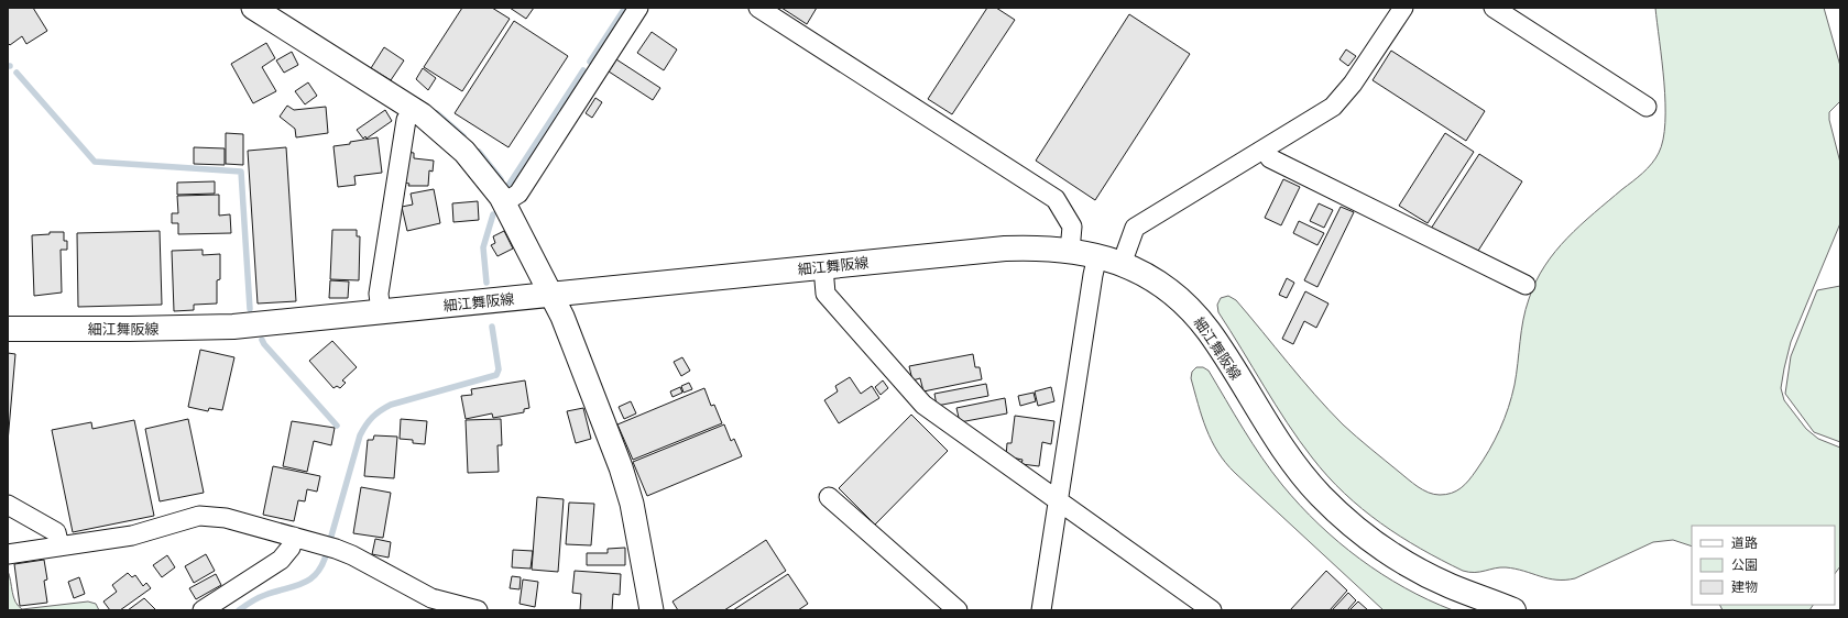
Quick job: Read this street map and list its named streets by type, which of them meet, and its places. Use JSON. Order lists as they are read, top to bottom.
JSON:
{
  "streets": {
    "main road": ["細江舞阪線"]
  },
  "legend": ["道路", "公園", "建物"]
}
